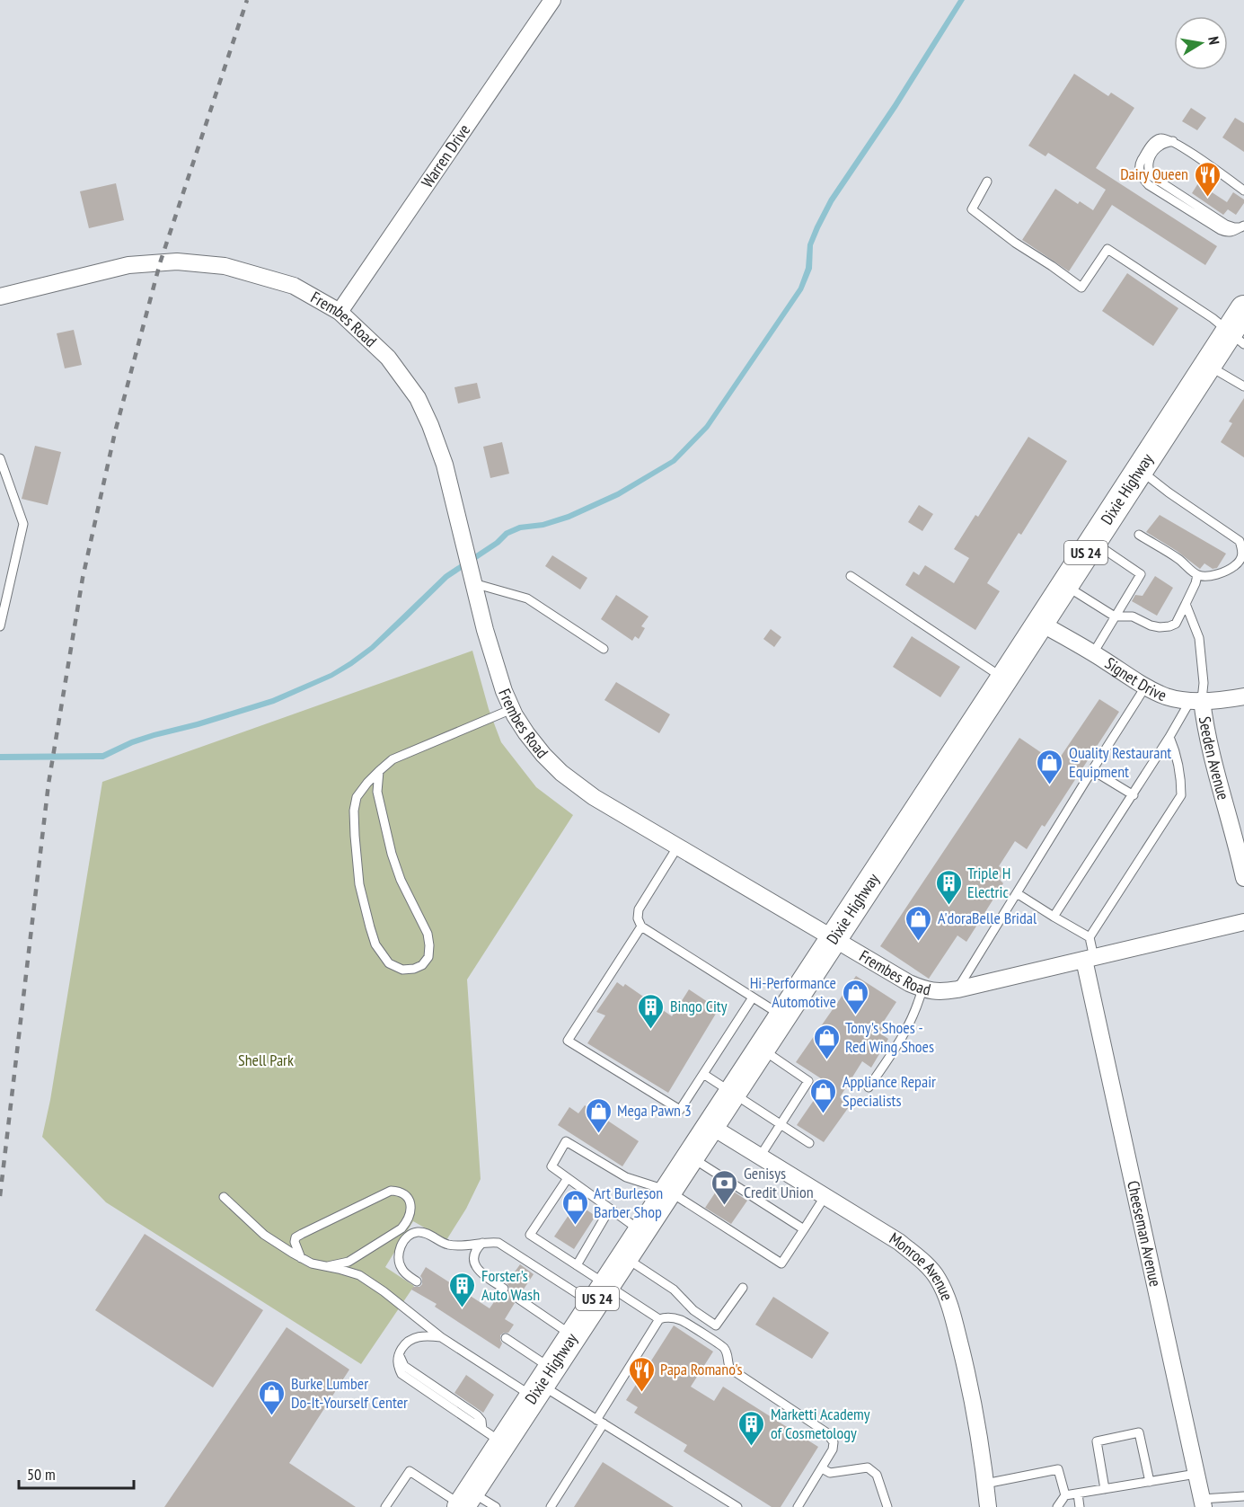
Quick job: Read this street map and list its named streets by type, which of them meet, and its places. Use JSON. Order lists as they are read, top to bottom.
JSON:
{
  "streets": {
    "main road": ["Dixie Highway", "US 24"],
    "street": [
      "Warren Drive",
      "Frembes Road",
      "Signet Drive",
      "Seeden Avenue",
      "Cheeseman Avenue",
      "Monroe Avenue"
    ]
  },
  "crossings": [
    ["Warren Drive", "Frembes Road"],
    ["Frembes Road", "Dixie Highway"],
    ["Frembes Road", "Cheeseman Avenue"],
    ["Dixie Highway", "Signet Drive"],
    ["Dixie Highway", "Monroe Avenue"],
    ["Signet Drive", "Seeden Avenue"]
  ],
  "parks": ["Shell Park"],
  "places": {
    "restaurant": ["Dairy Queen", "Papa Romano's"],
    "shop": [
      "Quality Restaurant Equipment",
      "A'doraBelle Bridal",
      "Hi-Performance Automotive",
      "Tony's Shoes - Red Wing Shoes",
      "Appliance Repair Specialists",
      "Mega Pawn 3",
      "Art Burleson Barber Shop",
      "Burke Lumber Do-It-Yourself Center"
    ],
    "building": [
      "Triple H Electric",
      "Bingo City",
      "Forster's Auto Wash",
      "Marketti Academy of Cosmetology"
    ],
    "bank": ["Genisys Credit Union"]
  },
  "scale_bar": "50 m",
  "north": "right"
}
